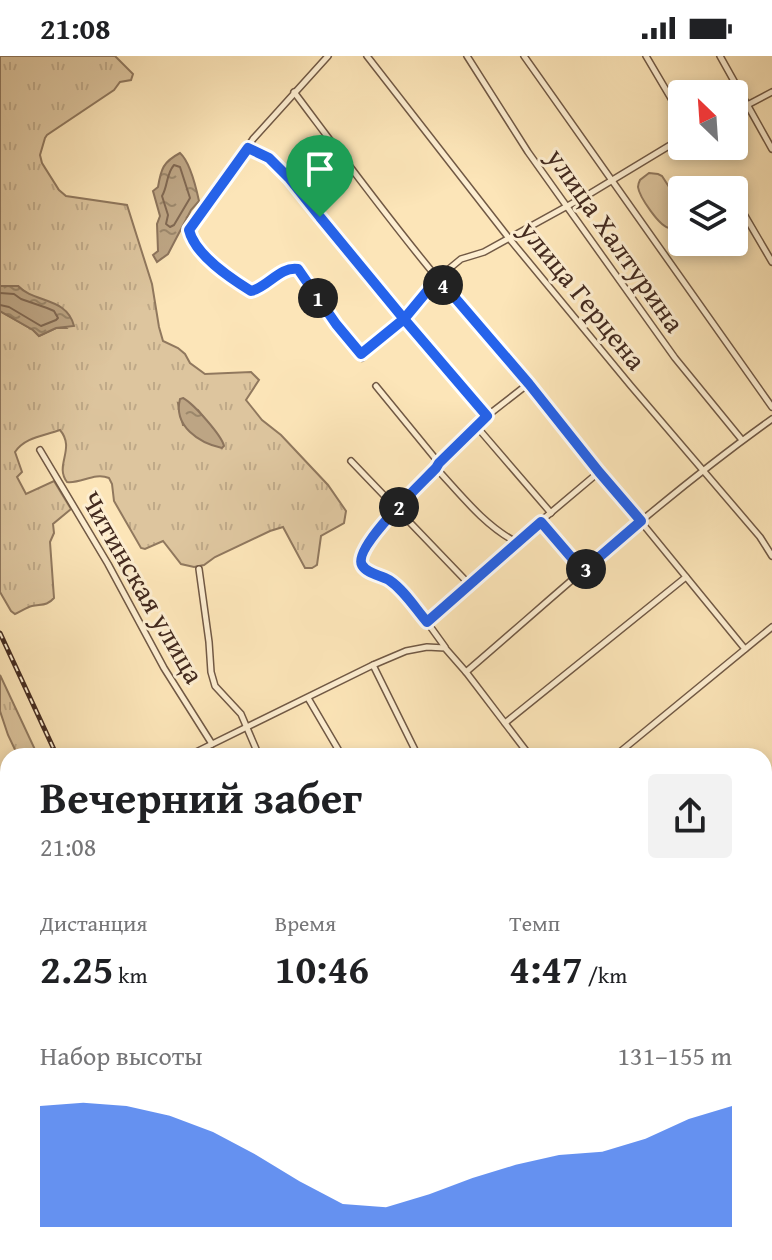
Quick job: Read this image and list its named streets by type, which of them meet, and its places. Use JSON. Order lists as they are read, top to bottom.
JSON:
{
  "streets": {
    "street": ["улица Халтурина", "улица Герцена", "Читинская улица"]
  },
  "north": "top left",
  "page": {
    "status": "21:08",
    "pins": [
      "4",
      "1",
      "2",
      "3"
    ],
    "heading": ["Вечерний забег", "21:08"],
    "stats": [
      ["Дистанция", "2.25 km"],
      ["Время", "10:46"],
      ["Темп", "4:47 /km"]
    ],
    "chart": ["Набор высоты", "131–155 m"]
  }
}
